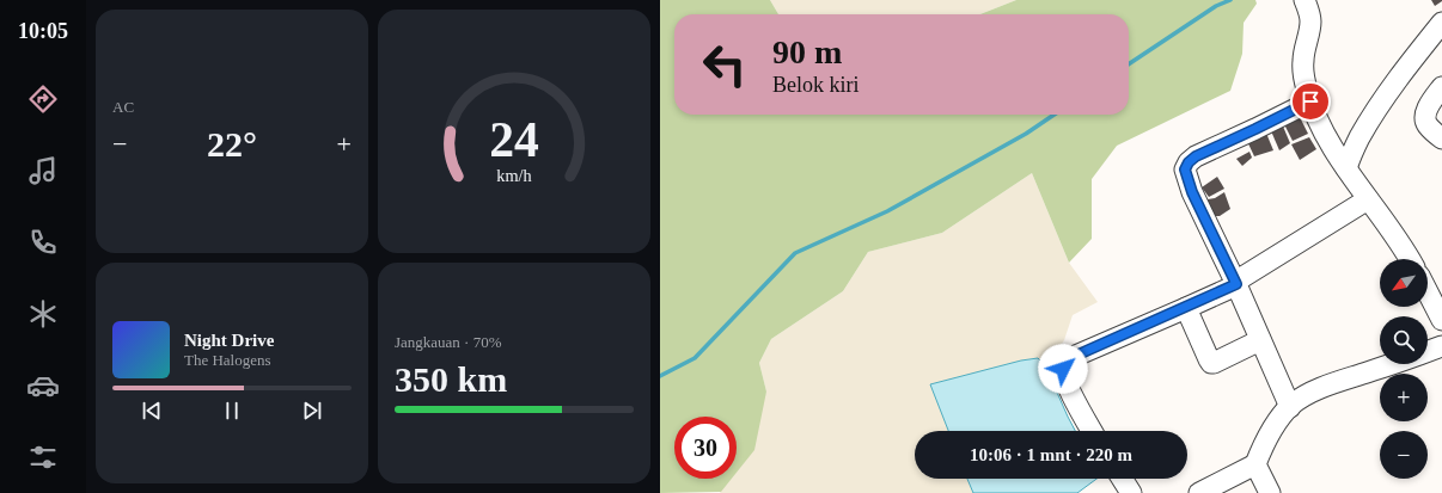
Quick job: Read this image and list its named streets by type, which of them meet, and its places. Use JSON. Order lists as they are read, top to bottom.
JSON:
{
  "north": "bottom left",
  "page": {
    "tabs": "10:05",
    "tile": [
      "AC",
      ["Jangkauan · 70%", "350 km"]
    ],
    "turn": ["90 m", "Belok kiri"],
    "heat": ["−", "22°", "+"],
    "map_buttons": ["+", "−"],
    "song": ["Night Drive", "The Halogens"],
    "limit": "30",
    "trip": "10:06 · 1 mnt · 220 m",
    "gauge": ["24", "km/h"]
  }
}
